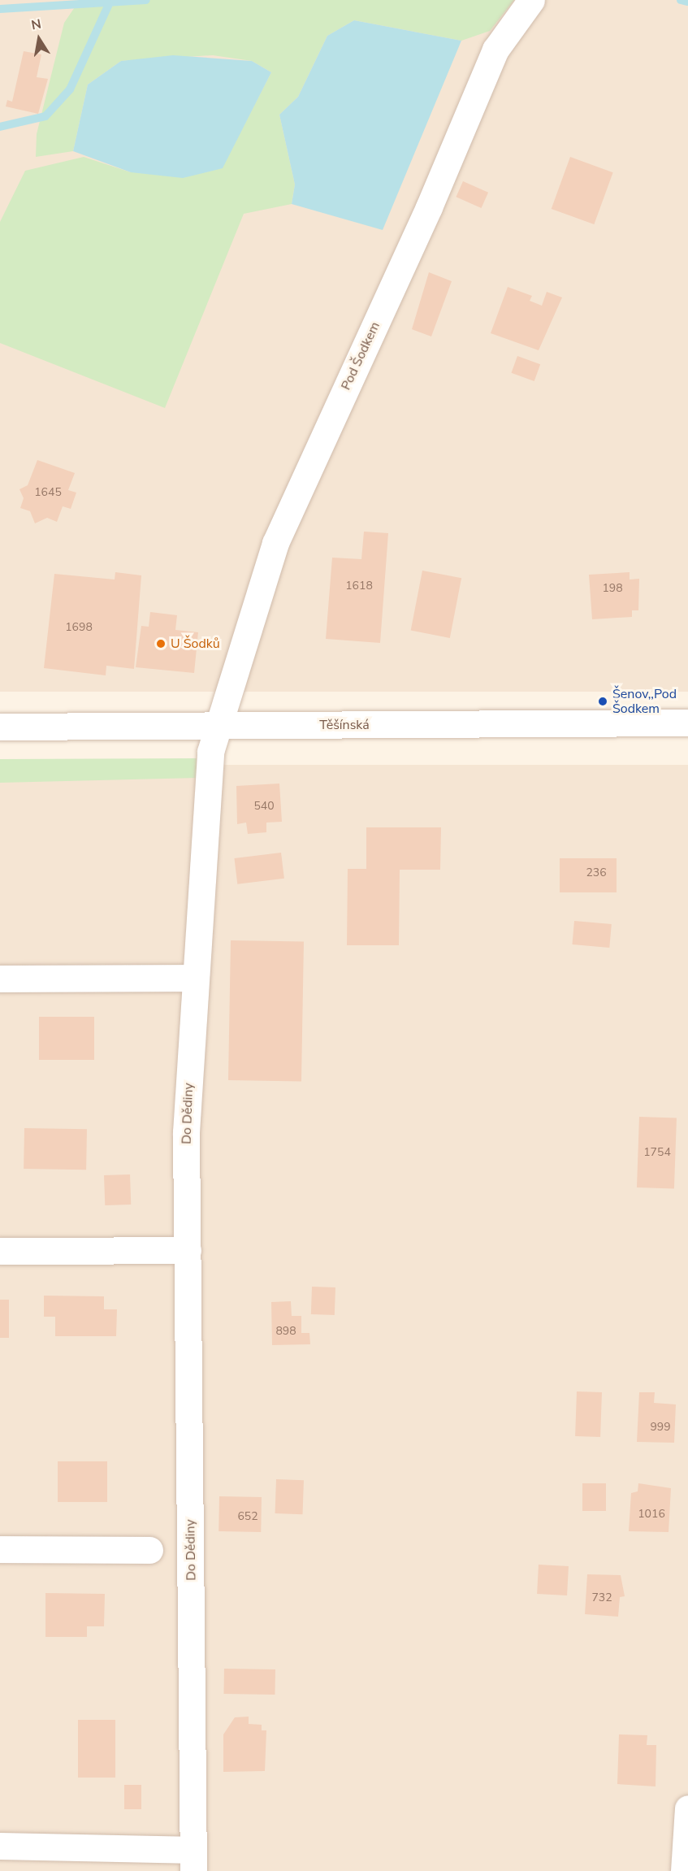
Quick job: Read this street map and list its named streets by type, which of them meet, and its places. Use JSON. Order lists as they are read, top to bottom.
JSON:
{
  "streets": {
    "street": ["Pod Šodkem", "Těšínská", "Do Dědiny"]
  },
  "crossings": [
    ["Pod Šodkem", "Těšínská"],
    ["Pod Šodkem", "Do Dědiny"],
    ["Těšínská", "Do Dědiny"]
  ],
  "places": ["U Šodků", "Šenov,,Pod Šodkem"],
  "house_numbers": [
    "1645",
    "1618",
    "198",
    "1698",
    "540",
    "236",
    "1754",
    "898",
    "999",
    "1016",
    "652",
    "732"
  ],
  "north": "top"
}
